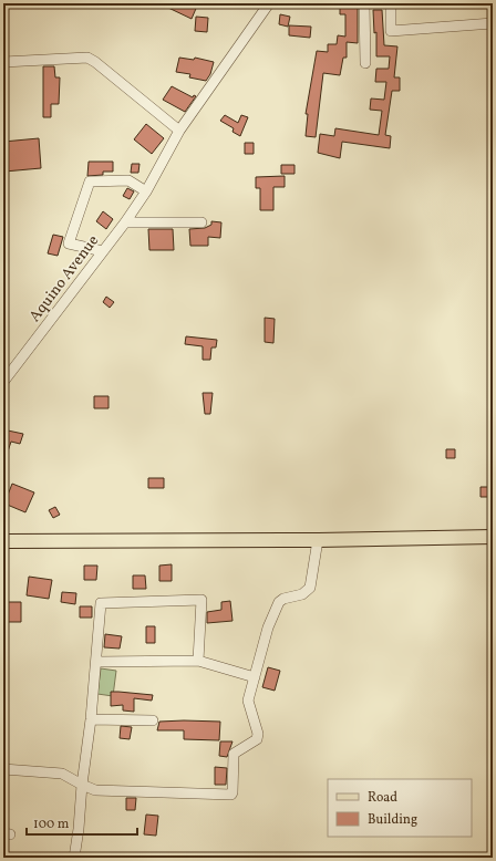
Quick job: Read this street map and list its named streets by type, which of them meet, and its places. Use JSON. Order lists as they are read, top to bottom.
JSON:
{
  "streets": {
    "street": ["Aquino Avenue"]
  },
  "legend": ["Road", "Building"],
  "scale_bar": "100 m"
}
